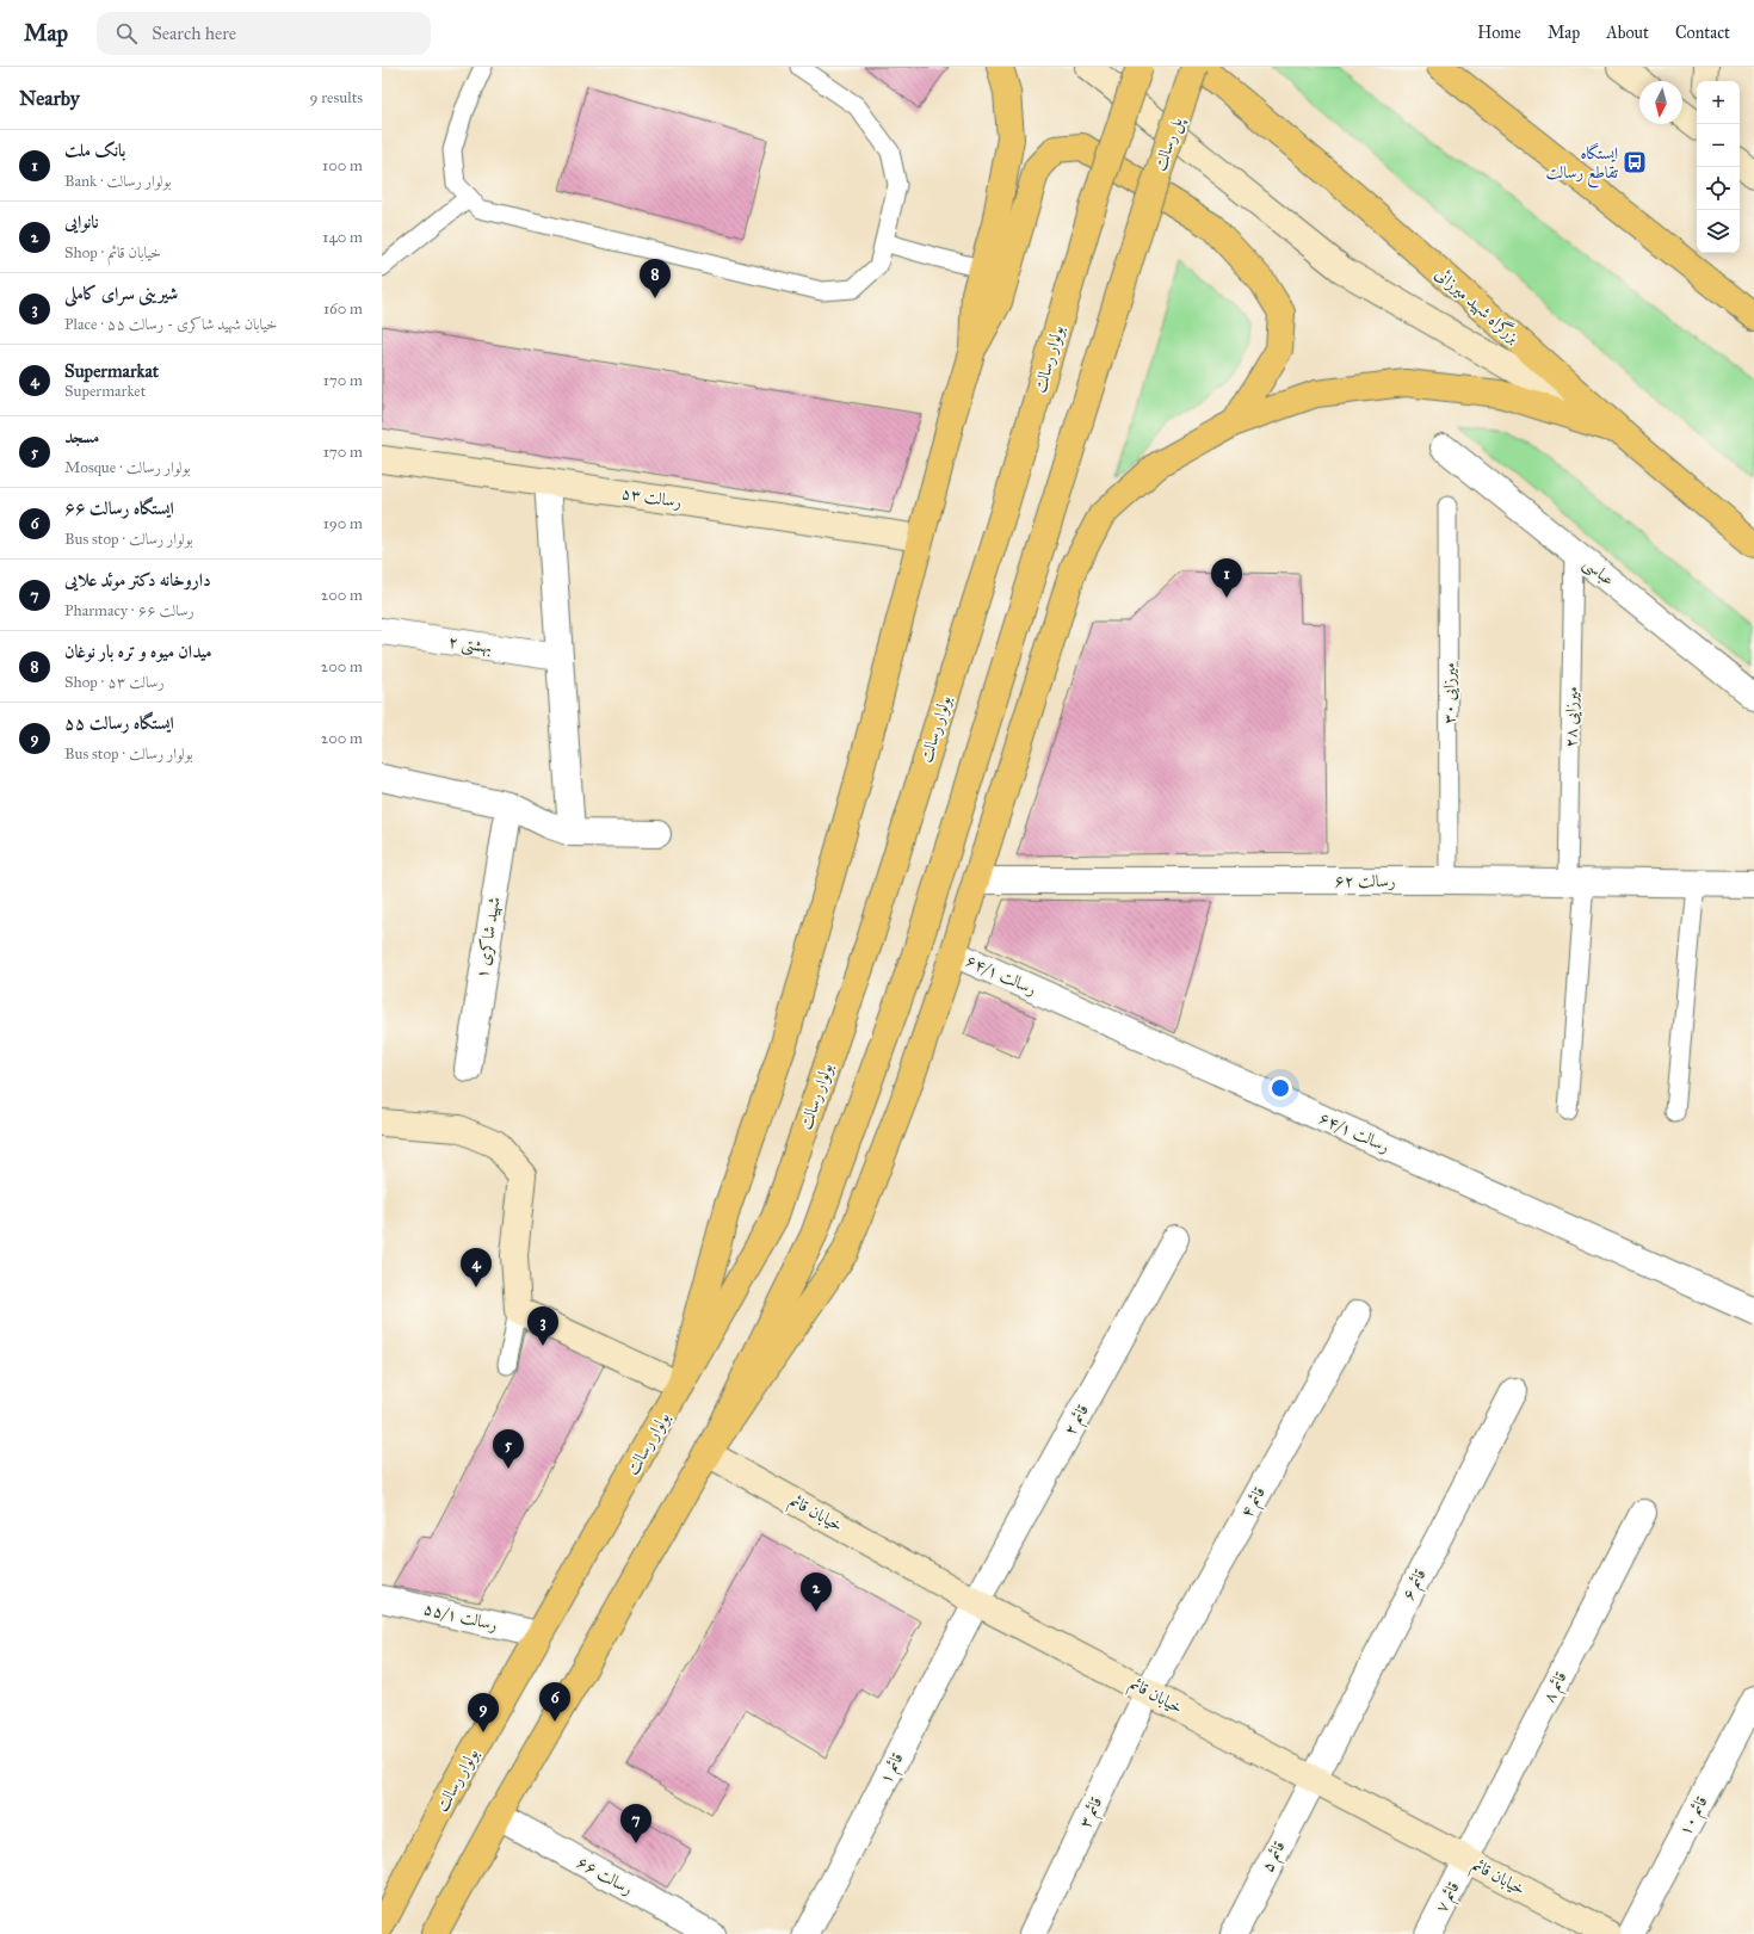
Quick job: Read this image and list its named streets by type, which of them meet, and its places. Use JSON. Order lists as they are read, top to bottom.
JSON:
{
  "streets": {
    "main road": ["پل رسالت", "بزرگراه شهید میرزائی", "بولوار رسالت"],
    "street": [
      "رسالت ۵۳",
      "عباسی",
      "بهشتی ۲",
      "رسالت ۶۲",
      "شهید شاکری ۱",
      "رسالت ۶۴/۱",
      "قائم ۲",
      "قائم ۴",
      "خیابان قائم",
      "قائم ۶",
      "رسالت ۵۵/۱",
      "قائم ۸",
      "قائم ۱",
      "قائم ۳",
      "قائم ۱۰",
      "قائم ۵",
      "رسالت ۶۶",
      "قائم ۷"
    ],
    "lane": ["میرزایی ۳۰", "میرزایی ۲۸"]
  },
  "crossings": [
    ["پل رسالت", "خیابان قائم"],
    ["بولوار رسالت", "رسالت ۵۵/۱"],
    ["عباسی", "میرزایی ۲۸"],
    ["میرزایی ۳۰", "رسالت ۶۲"],
    ["میرزایی ۲۸", "رسالت ۶۲"],
    ["قائم ۲", "خیابان قائم"],
    ["قائم ۲", "قائم ۱"],
    ["قائم ۴", "خیابان قائم"],
    ["قائم ۴", "قائم ۳"],
    ["خیابان قائم", "قائم ۶"],
    ["خیابان قائم", "قائم ۸"],
    ["خیابان قائم", "قائم ۱"],
    ["خیابان قائم", "قائم ۳"],
    ["خیابان قائم", "قائم ۵"],
    ["خیابان قائم", "قائم ۷"],
    ["قائم ۶", "قائم ۵"],
    ["قائم ۸", "قائم ۷"]
  ],
  "places": {
    "bus stop": ["ایستگاه تقاطع رسالت"]
  },
  "north": "bottom",
  "page": {
    "header": "Map",
    "search": "Search here",
    "nav": [
      "Home",
      "Map",
      "About",
      "Contact"
    ],
    "heading": ["Nearby", "9 results"],
    "map_buttons": ["+", "−"],
    "list": [
      {
        "mark": "1",
        "name": "بانک ملت",
        "note": "Bank · بولوار رسالت",
        "value": "100 m"
      },
      {
        "mark": "2",
        "name": "نانوایی",
        "note": "Shop · خیابان قائم",
        "value": "140 m"
      },
      {
        "mark": "3",
        "name": "شیرینی سرای کاملی",
        "note": "Place · خیابان شهید شاکری - رسالت ۵۵",
        "value": "160 m"
      },
      {
        "mark": "4",
        "name": "Supermarkat",
        "note": "Supermarket",
        "value": "170 m"
      },
      {
        "mark": "5",
        "name": "مسجد",
        "note": "Mosque · بولوار رسالت",
        "value": "170 m"
      },
      {
        "mark": "6",
        "name": "ایستگاه رسالت ۶۶",
        "note": "Bus stop · بولوار رسالت",
        "value": "190 m"
      },
      {
        "mark": "7",
        "name": "داروخانه دکتر موئد علایی",
        "note": "Pharmacy · رسالت ۶۶",
        "value": "200 m"
      },
      {
        "mark": "8",
        "name": "میدان میوه و تره بار نوغان",
        "note": "Shop · رسالت ۵۳",
        "value": "200 m"
      },
      {
        "mark": "9",
        "name": "ایستگاه رسالت ۵۵",
        "note": "Bus stop · بولوار رسالت",
        "value": "200 m"
      }
    ],
    "pins": [
      "8",
      "1",
      "4",
      "3",
      "5",
      "2",
      "6",
      "9",
      "7"
    ]
  }
}
